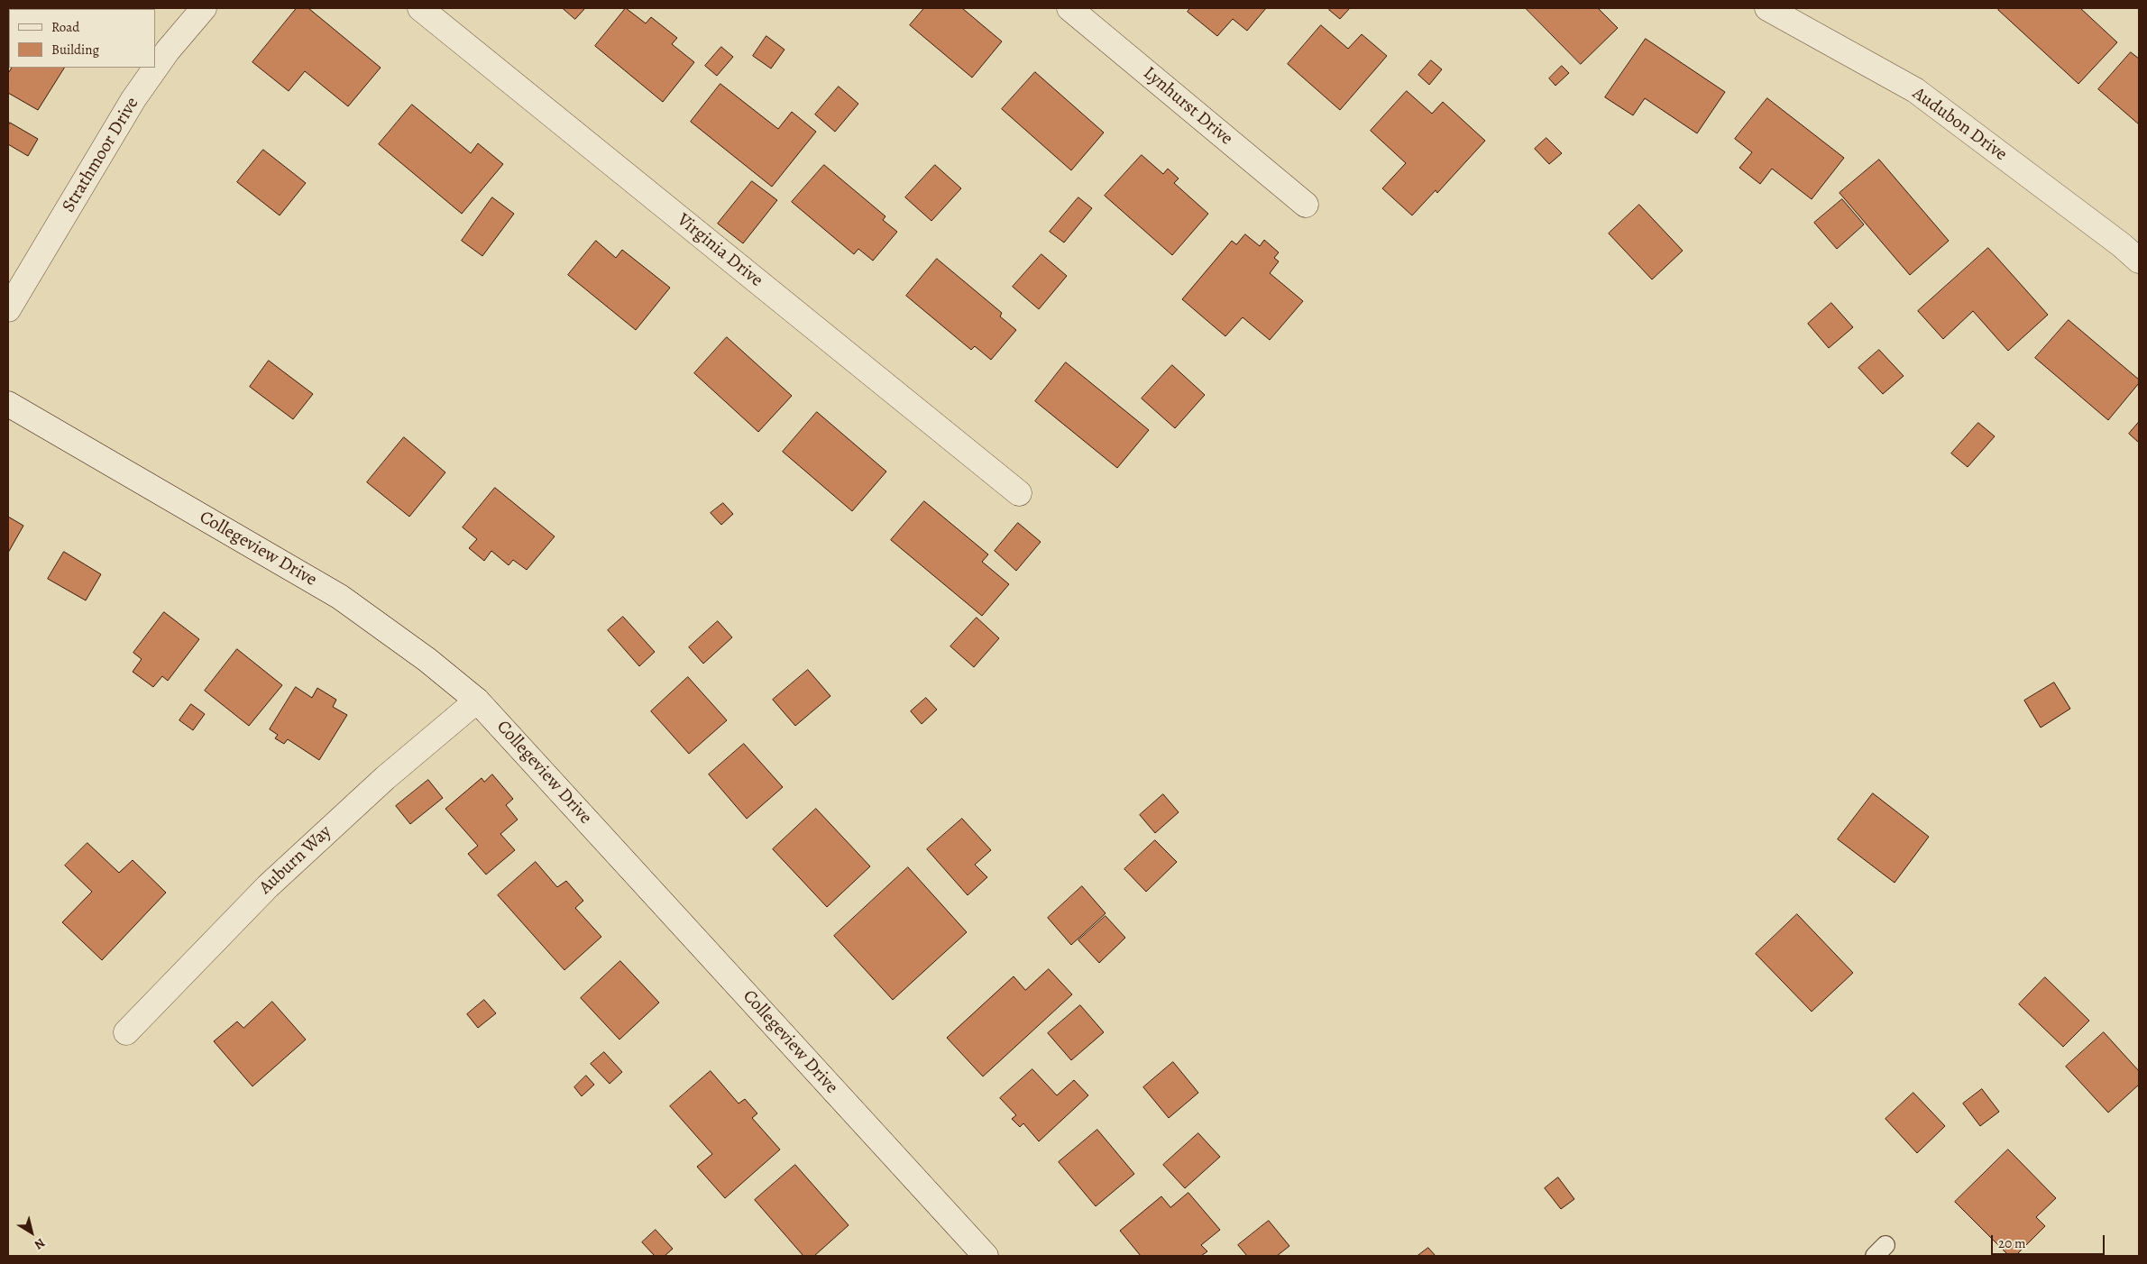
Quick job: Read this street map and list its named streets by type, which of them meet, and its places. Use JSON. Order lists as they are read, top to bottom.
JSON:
{
  "streets": {
    "street": [
      "Lynhurst Drive",
      "Audubon Drive",
      "Strathmoor Drive",
      "Virginia Drive",
      "Collegeview Drive",
      "Auburn Way"
    ]
  },
  "crossings": [
    ["Collegeview Drive", "Auburn Way"]
  ],
  "legend": ["Road", "Building"],
  "scale_bar": "20 m",
  "north": "bottom right"
}
